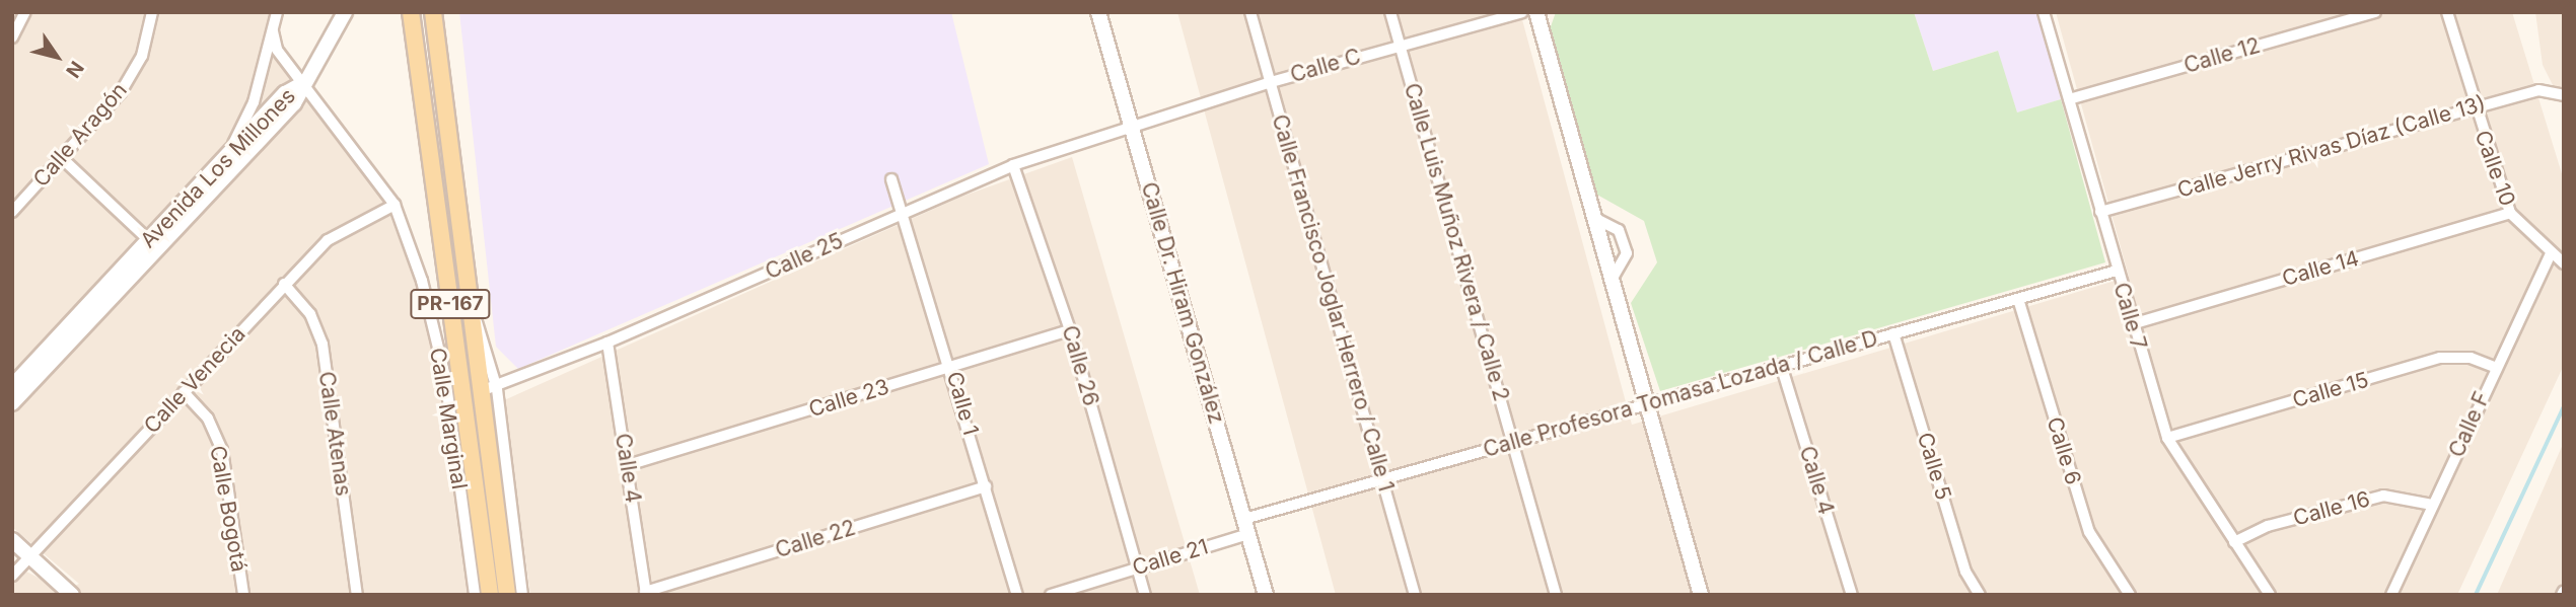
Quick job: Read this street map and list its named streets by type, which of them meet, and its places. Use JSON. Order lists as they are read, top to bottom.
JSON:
{
  "streets": {
    "main road": ["PR-167"],
    "street": [
      "Calle 12",
      "Calle C",
      "Calle Aragón",
      "Calle Jerry Rivas Díaz (Calle 13)",
      "Avenida Los Millones",
      "Calle 10",
      "Calle Luis Muñoz Rivera / Calle 2",
      "Calle 25",
      "Calle 14",
      "Calle Dr. Hiram González",
      "Calle Francisco Joglar Herrero / Calle 1",
      "Calle 7",
      "Calle 26",
      "Calle Venecia",
      "Calle 15",
      "Calle Profesora Tomasa Lozada / Calle D",
      "Calle 23",
      "Calle 1",
      "Calle Marginal",
      "Calle F",
      "Calle Atenas",
      "Calle 6",
      "Calle 5",
      "Calle 4",
      "Calle Bogotá",
      "Calle 16",
      "Calle 22",
      "Calle 21"
    ]
  },
  "crossings": [
    ["Calle 12", "Calle 7"],
    ["Calle C", "Calle Luis Muñoz Rivera / Calle 2"],
    ["Calle C", "Calle 25"],
    ["Calle C", "Calle Dr. Hiram González"],
    ["Calle C", "Calle Francisco Joglar Herrero / Calle 1"],
    ["Calle Jerry Rivas Díaz (Calle 13)", "Calle 10"],
    ["Calle Jerry Rivas Díaz (Calle 13)", "Calle 7"],
    ["Avenida Los Millones", "Calle Marginal"],
    ["Calle 10", "Calle 14"],
    ["Calle 10", "Calle F"],
    ["Calle Luis Muñoz Rivera / Calle 2", "Calle Profesora Tomasa Lozada / Calle D"],
    ["Calle 25", "Calle Dr. Hiram González"],
    ["Calle 25", "PR-167"],
    ["Calle 25", "Calle 26"],
    ["Calle 25", "Calle 1"],
    ["Calle 25", "Calle 4"],
    ["Calle 14", "Calle 7"],
    ["Calle Dr. Hiram González", "Calle Profesora Tomasa Lozada / Calle D"],
    ["Calle Dr. Hiram González", "Calle 21"],
    ["Calle Francisco Joglar Herrero / Calle 1", "Calle Profesora Tomasa Lozada / Calle D"],
    ["Calle 7", "Calle 15"],
    ["Calle 7", "Calle Profesora Tomasa Lozada / Calle D"],
    ["Calle 7", "Calle 16"],
    ["Calle 26", "Calle 23"],
    ["Calle 26", "Calle 21"],
    ["Calle Venecia", "Calle Marginal"],
    ["Calle Venecia", "Calle Atenas"],
    ["Calle Venecia", "Calle Bogotá"],
    ["Calle 15", "Calle F"],
    ["Calle Profesora Tomasa Lozada / Calle D", "Calle 6"],
    ["Calle Profesora Tomasa Lozada / Calle D", "Calle 5"],
    ["Calle Profesora Tomasa Lozada / Calle D", "Calle 4"],
    ["Calle Profesora Tomasa Lozada / Calle D", "Calle 21"],
    ["Calle 23", "Calle 1"],
    ["Calle 23", "Calle 4"],
    ["Calle 1", "Calle 22"],
    ["Calle F", "Calle 16"],
    ["Calle 4", "Calle 22"]
  ],
  "north": "bottom right"
}
